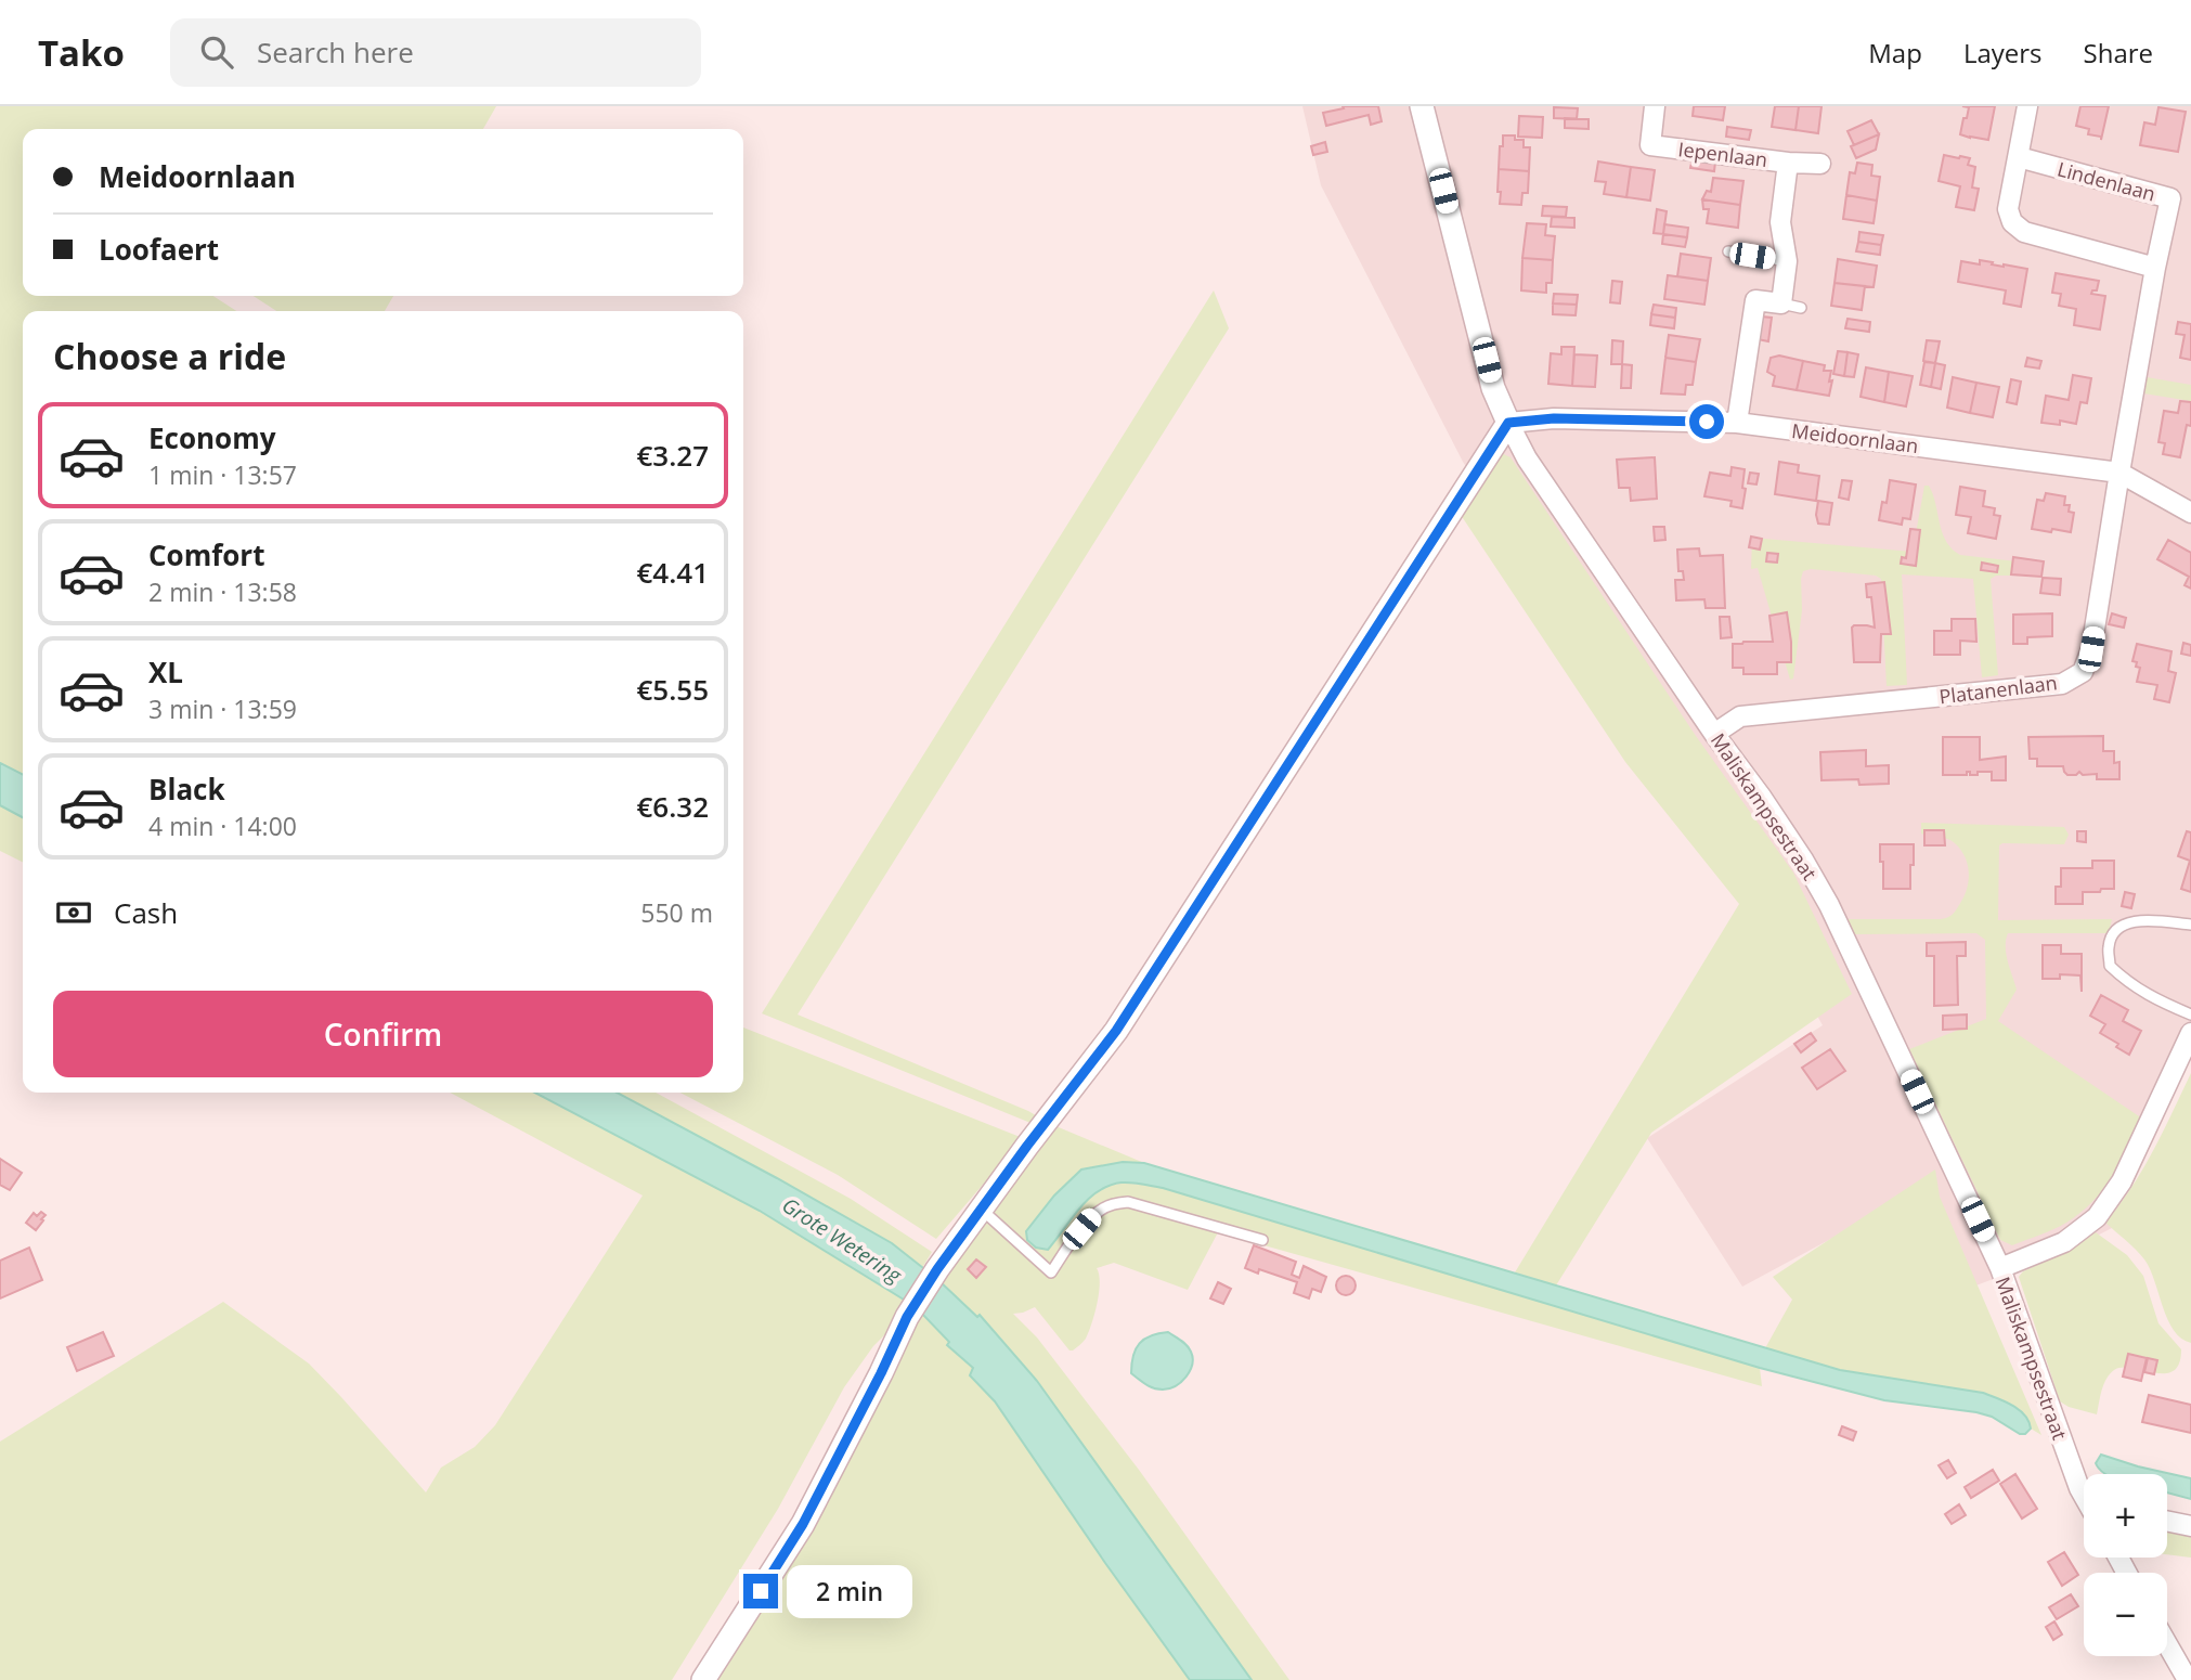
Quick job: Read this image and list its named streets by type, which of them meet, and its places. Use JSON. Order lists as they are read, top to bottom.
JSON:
{
  "streets": {
    "street": [
      "Iepenlaan",
      "Lindenlaan",
      "Meidoornlaan",
      "Platanenlaan",
      "Maliskampsestraat"
    ]
  },
  "crossings": [
    ["Lindenlaan", "Meidoornlaan"],
    ["Lindenlaan", "Platanenlaan"],
    ["Meidoornlaan", "Platanenlaan"],
    ["Meidoornlaan", "Maliskampsestraat"],
    ["Platanenlaan", "Maliskampsestraat"]
  ],
  "water": ["Grote Wetering"],
  "page": {
    "header": "Tako",
    "search": "Search here",
    "nav": ["Map", "Layers", "Share"],
    "banner": ["Meidoornlaan", "Loofaert"],
    "heading": "Choose a ride",
    "list": [
      {
        "name": "Economy",
        "note": "1 min · 13:57",
        "value": "€3.27"
      },
      {
        "name": "Comfort",
        "note": "2 min · 13:58",
        "value": "€4.41"
      },
      {
        "name": "XL",
        "note": "3 min · 13:59",
        "value": "€5.55"
      },
      {
        "name": "Black",
        "note": "4 min · 14:00",
        "value": "€6.32"
      }
    ],
    "pay": ["Cash", "550 m"],
    "buttons": "Confirm",
    "map_buttons": ["+", "−"],
    "bubble": "2 min"
  }
}
